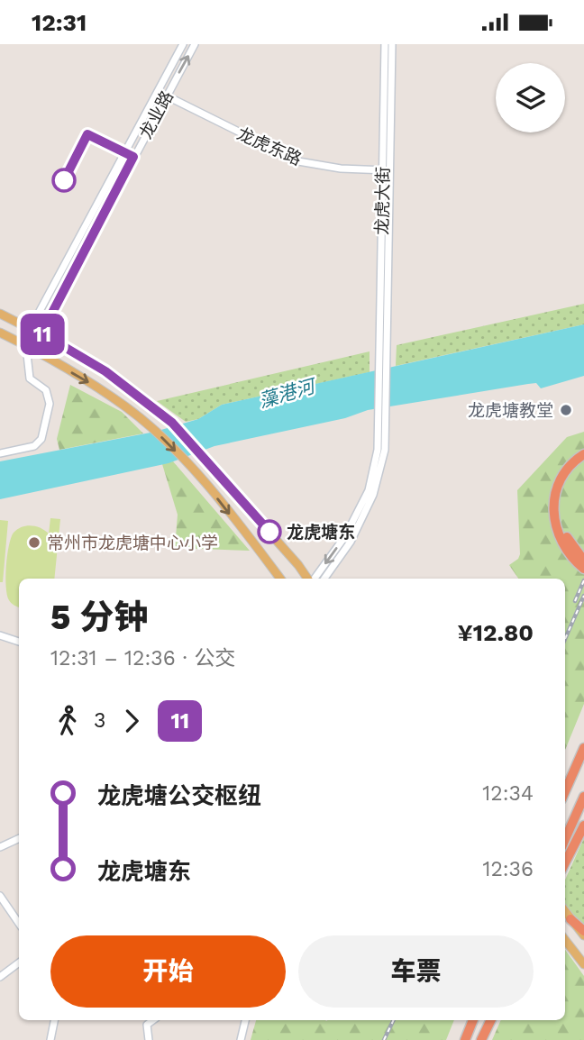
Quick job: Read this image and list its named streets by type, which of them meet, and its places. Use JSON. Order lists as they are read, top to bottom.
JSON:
{
  "streets": {
    "street": ["龙业路", "龙虎东路", "龙虎大街"]
  },
  "crossings": [
    ["龙业路", "龙虎东路"],
    ["龙虎东路", "龙虎大街"]
  ],
  "water": ["藻港河"],
  "places": ["龙虎塘教堂", "龙虎塘东", "常州市龙虎塘中心小学"],
  "lines": ["bus line 11"],
  "page": {
    "status": "12:31",
    "on_map": "11",
    "heading": ["5 分钟", "12:31 – 12:36 · 公交", "¥12.80"],
    "legs": ["3", "11"],
    "list": [
      {
        "name": "龙虎塘公交枢纽",
        "value": "12:34"
      },
      {
        "name": "龙虎塘东",
        "value": "12:36"
      }
    ],
    "buttons": ["开始", "车票"]
  }
}
